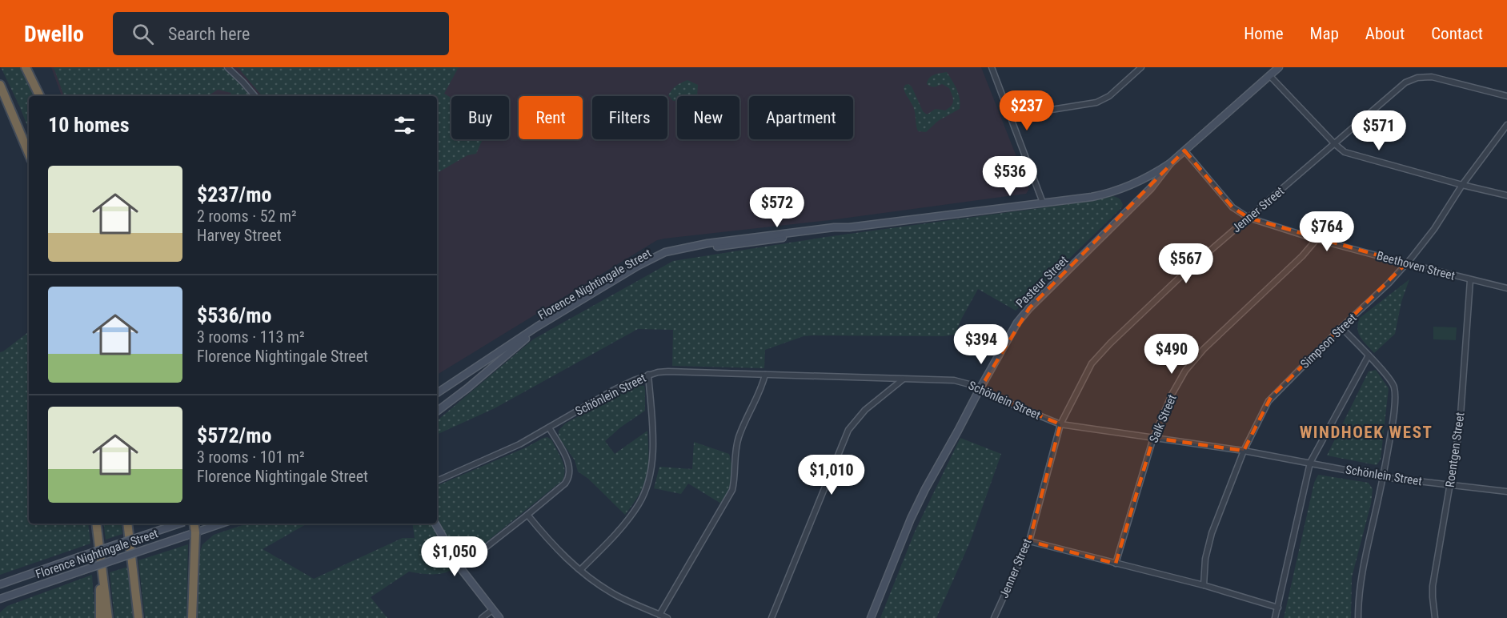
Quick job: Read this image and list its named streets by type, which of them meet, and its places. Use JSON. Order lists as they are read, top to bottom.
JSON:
{
  "streets": {
    "main road": ["Pasteur Street", "Florence Nightingale Street"],
    "street": [
      "Jenner Street",
      "Beethoven Street",
      "Simpson Street",
      "Schönlein Street",
      "Salk Street",
      "Roentgen Street"
    ]
  },
  "crossings": [
    ["Jenner Street", "Beethoven Street"],
    ["Jenner Street", "Schönlein Street"],
    ["Beethoven Street", "Pasteur Street"],
    ["Beethoven Street", "Simpson Street"],
    ["Beethoven Street", "Salk Street"],
    ["Beethoven Street", "Roentgen Street"],
    ["Pasteur Street", "Florence Nightingale Street"],
    ["Pasteur Street", "Schönlein Street"],
    ["Simpson Street", "Schönlein Street"],
    ["Schönlein Street", "Salk Street"],
    ["Schönlein Street", "Roentgen Street"]
  ],
  "districts": ["WINDHOEK WEST"],
  "page": {
    "header": "Dwello",
    "search": "Search here",
    "nav": [
      "Home",
      "Map",
      "About",
      "Contact"
    ],
    "price": [
      "$237",
      "$571",
      "$536",
      "$572",
      "$764",
      "$567",
      "$394",
      "$490",
      "$1,010",
      "$1,050"
    ],
    "chip": [
      "Buy",
      "Rent",
      "Filters",
      "New",
      "Apartment"
    ],
    "heading": "10 homes",
    "list": [
      {
        "name": "$237/mo",
        "note": "2 rooms · 52 m² · Harvey Street"
      },
      {
        "name": "$536/mo",
        "note": "3 rooms · 113 m² · Florence Nightingale Street"
      },
      {
        "name": "$572/mo",
        "note": "3 rooms · 101 m² · Florence Nightingale Street"
      }
    ]
  }
}
